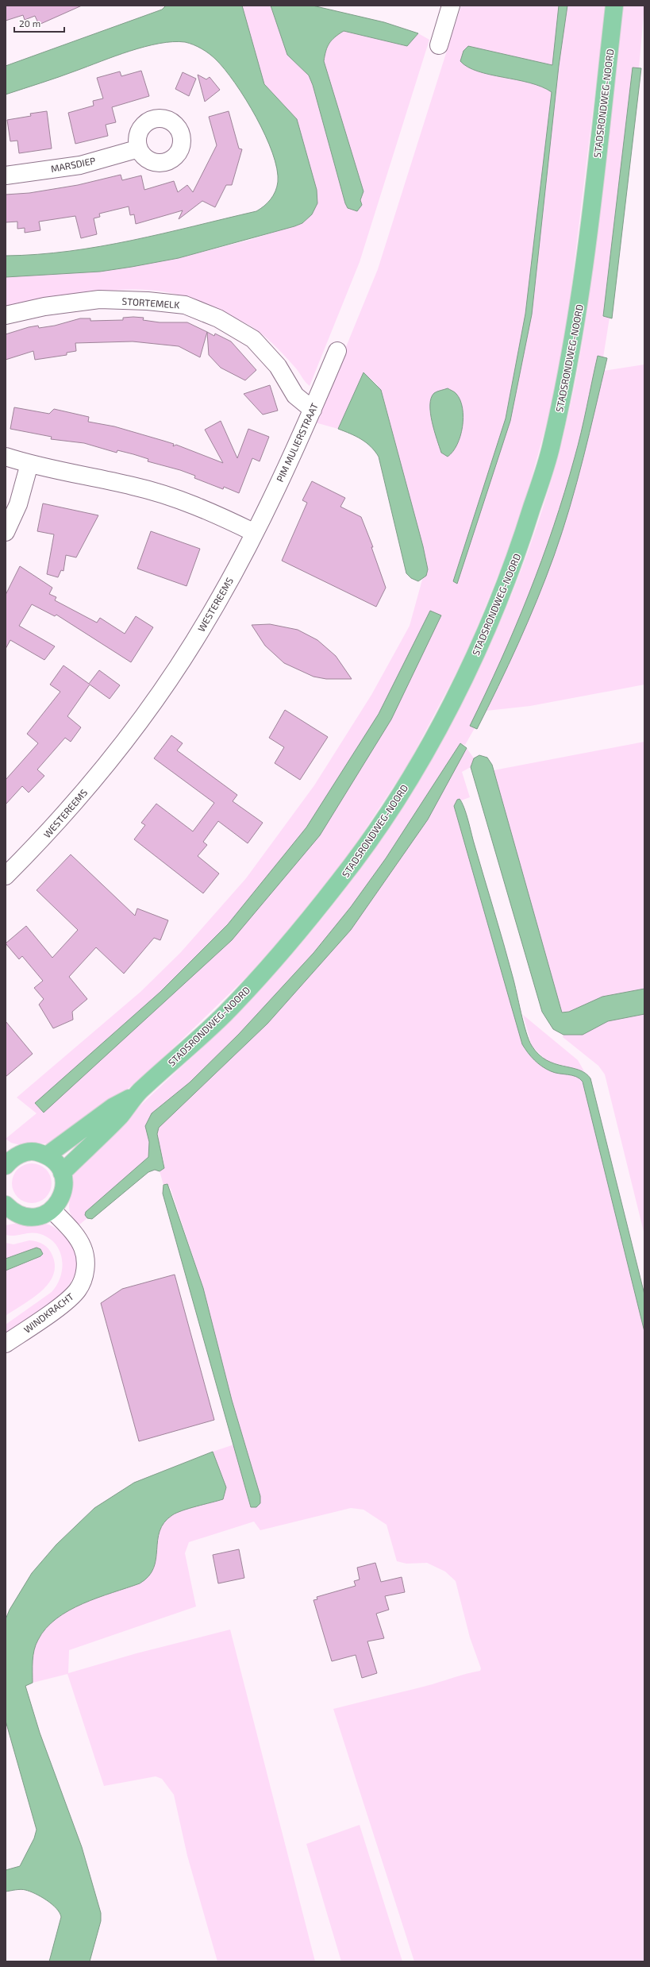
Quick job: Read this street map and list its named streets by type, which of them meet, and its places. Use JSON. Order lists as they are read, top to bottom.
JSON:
{
  "streets": {
    "main road": ["STADSRONDWEG-NOORD"],
    "street": [
      "MARSDIEP",
      "STORTEMELK",
      "PIM MULIERSTRAAT",
      "WESTEREEMS",
      "WINDKRACHT"
    ]
  },
  "crossings": [
    ["STORTEMELK", "PIM MULIERSTRAAT"],
    ["PIM MULIERSTRAAT", "WESTEREEMS"]
  ],
  "scale_bar": "20 m"
}
